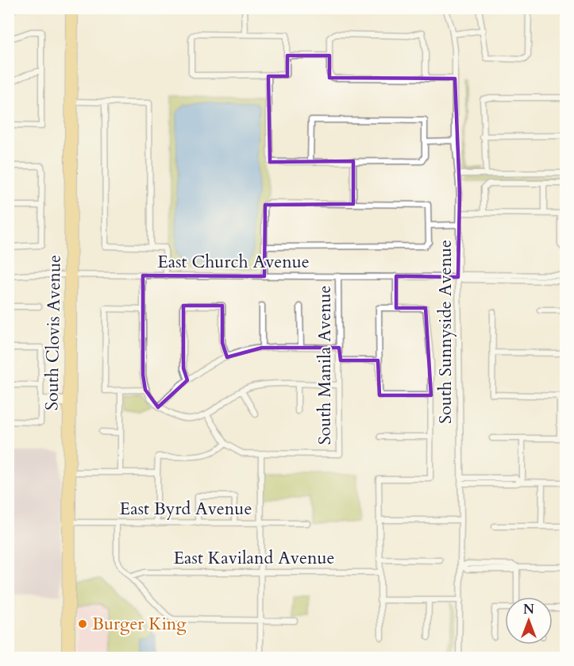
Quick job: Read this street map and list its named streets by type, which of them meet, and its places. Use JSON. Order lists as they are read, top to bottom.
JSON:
{
  "streets": {
    "main road": ["South Clovis Avenue"],
    "street": [
      "East Church Avenue",
      "South Sunnyside Avenue",
      "South Manila Avenue",
      "East Byrd Avenue",
      "East Kaviland Avenue"
    ]
  },
  "crossings": [
    ["East Church Avenue", "South Sunnyside Avenue"],
    ["East Church Avenue", "South Clovis Avenue"],
    ["East Church Avenue", "South Manila Avenue"],
    ["South Clovis Avenue", "East Byrd Avenue"]
  ],
  "places": ["Burger King"],
  "north": "top"
}
